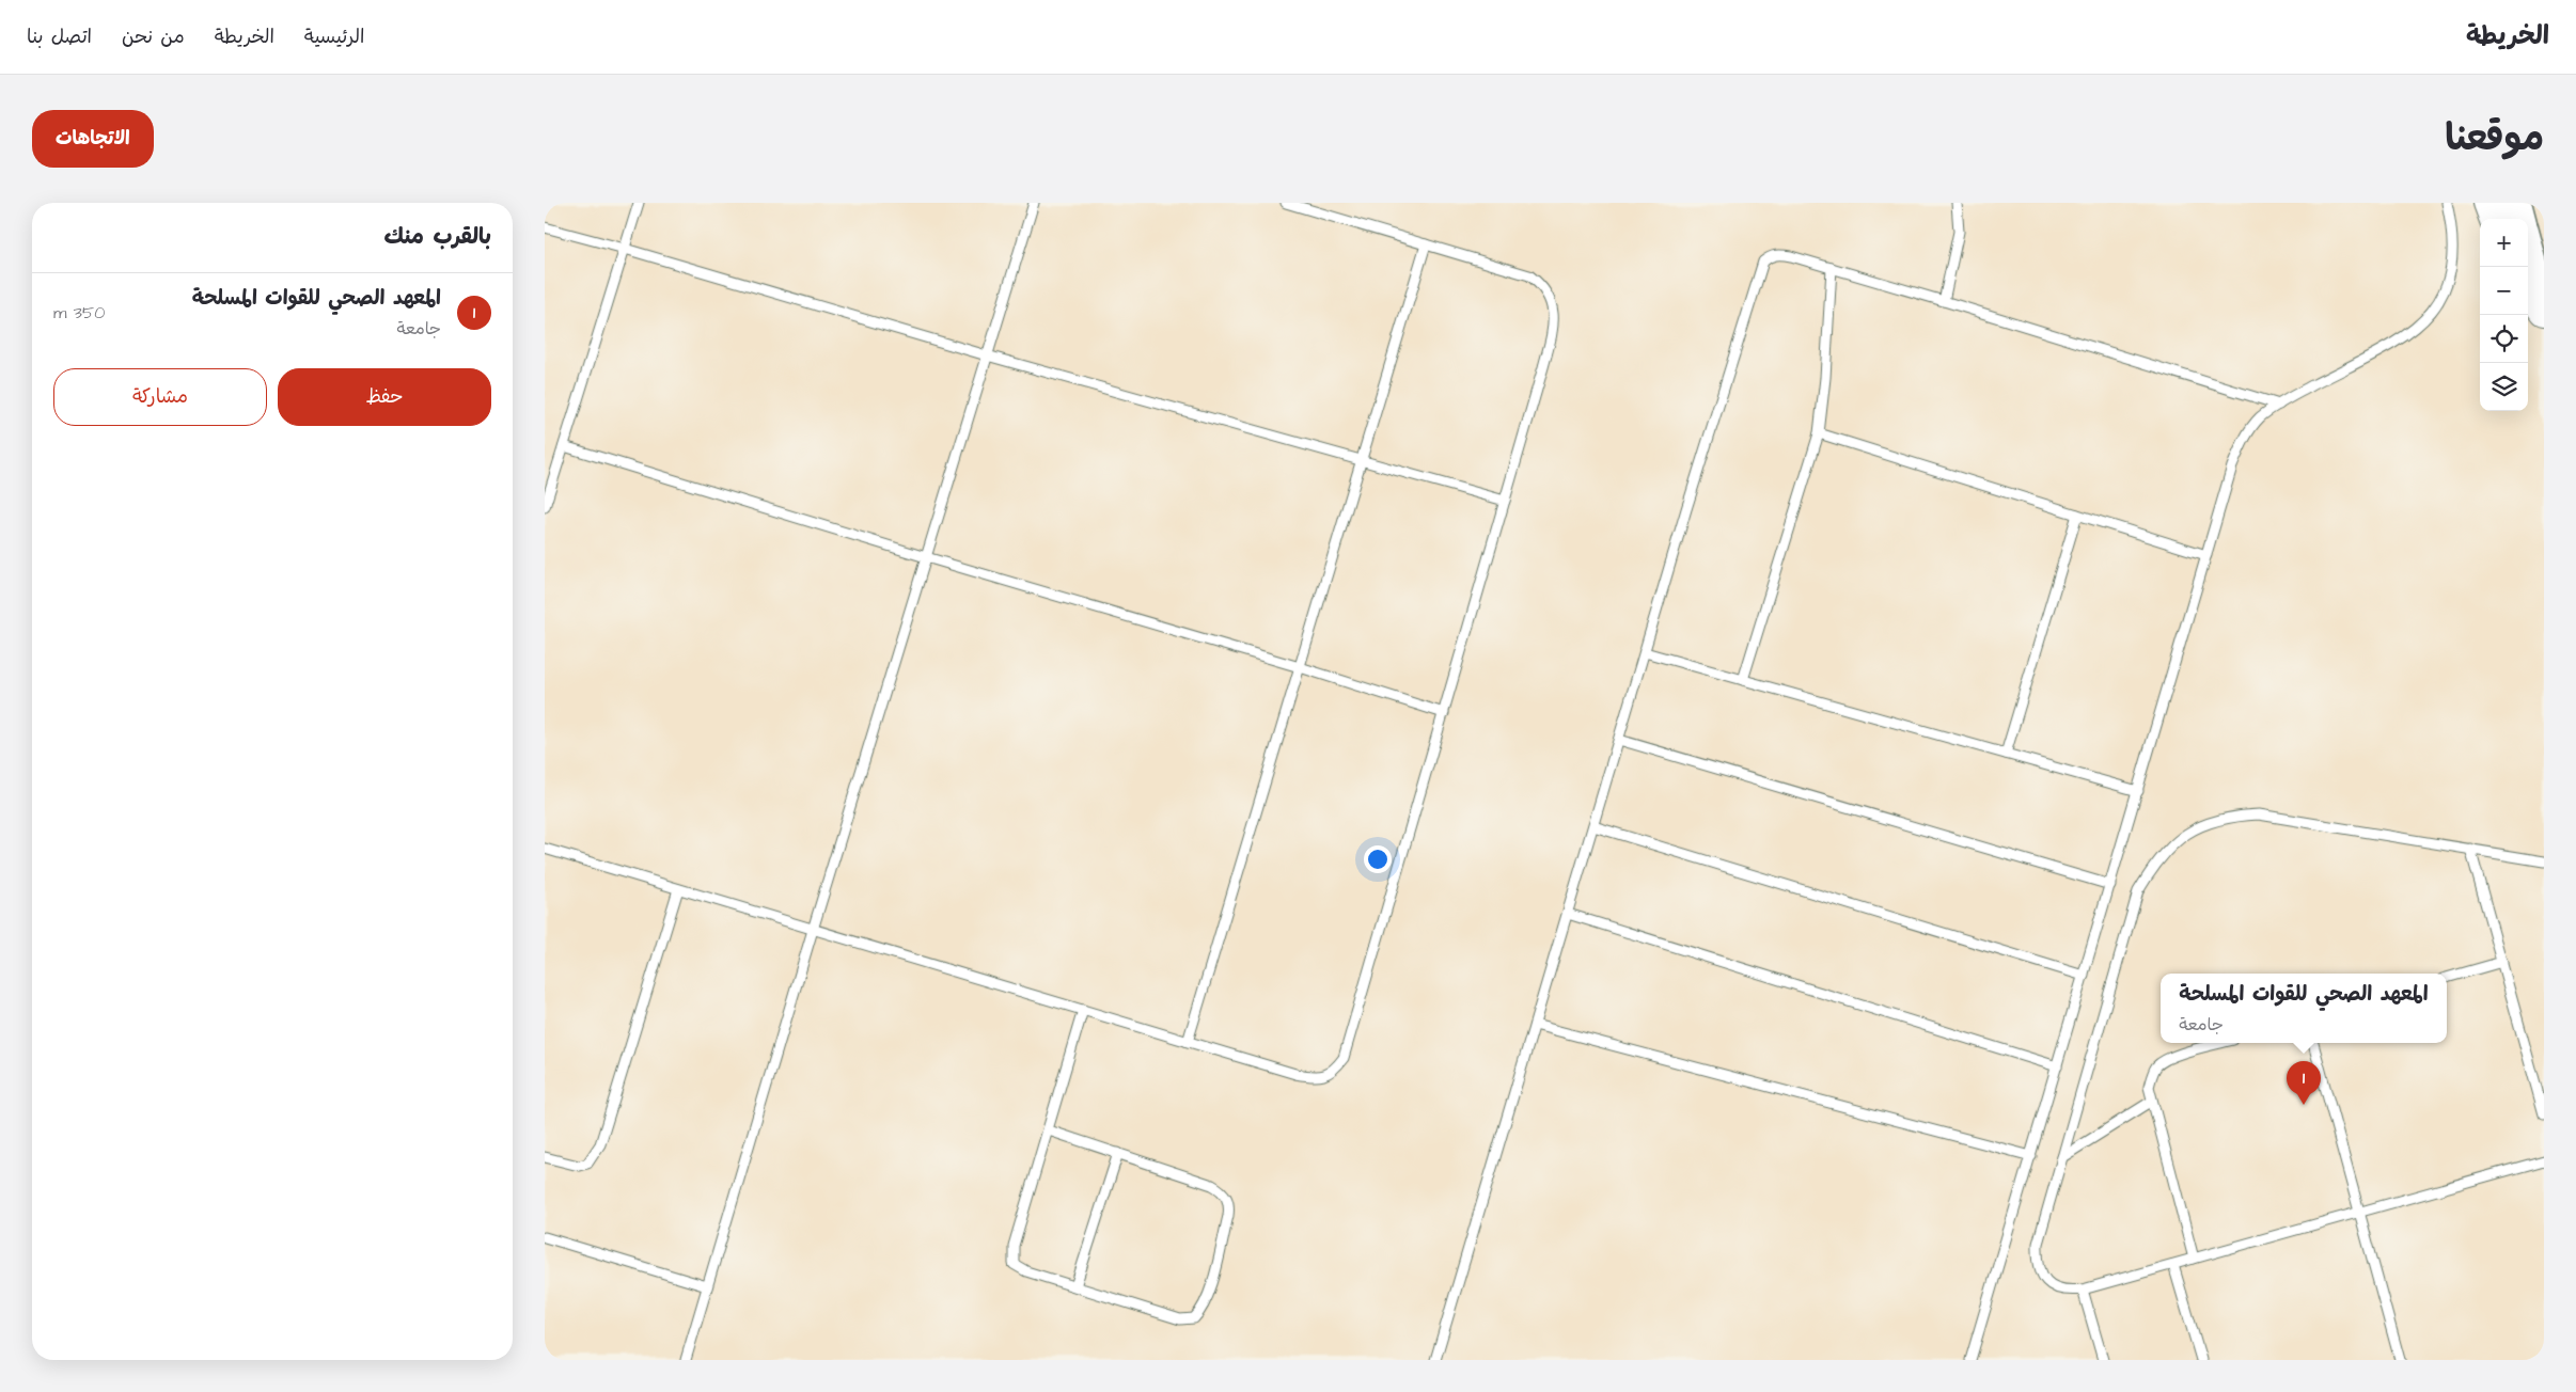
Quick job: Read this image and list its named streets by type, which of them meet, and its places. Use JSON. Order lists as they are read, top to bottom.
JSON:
{
  "page": {
    "header": "الخريطة",
    "nav": [
      "الرئيسية",
      "الخريطة",
      "من نحن",
      "اتصل بنا"
    ],
    "title": "موقعنا",
    "buttons": [
      "الاتجاهات",
      ["حفظ", "مشاركة"]
    ],
    "heading": "بالقرب منك",
    "map_buttons": ["+", "−"],
    "list": [
      {
        "mark": "1",
        "name": "المعهد الصحي للقوات المسلحة",
        "note": "جامعة",
        "value": "350 m"
      }
    ],
    "popup": ["المعهد الصحي للقوات المسلحة", "جامعة"],
    "pins": "1"
  }
}
